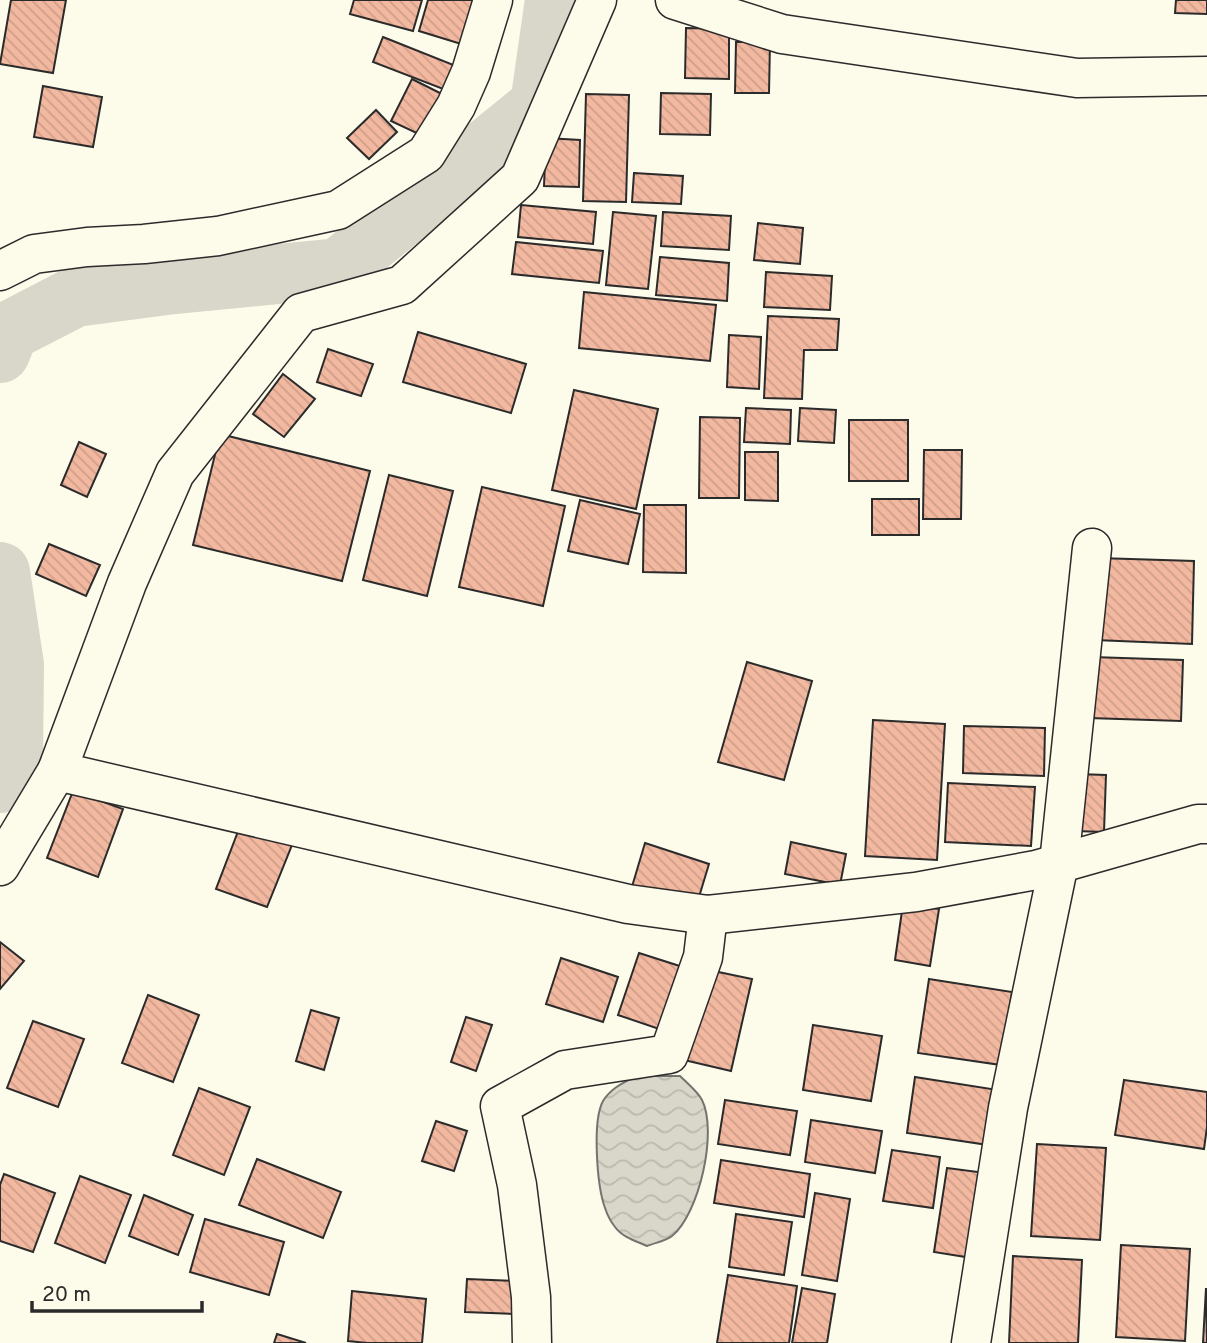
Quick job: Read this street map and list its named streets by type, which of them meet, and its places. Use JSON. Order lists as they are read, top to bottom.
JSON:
{
  "scale_bar": "20 m"
}
